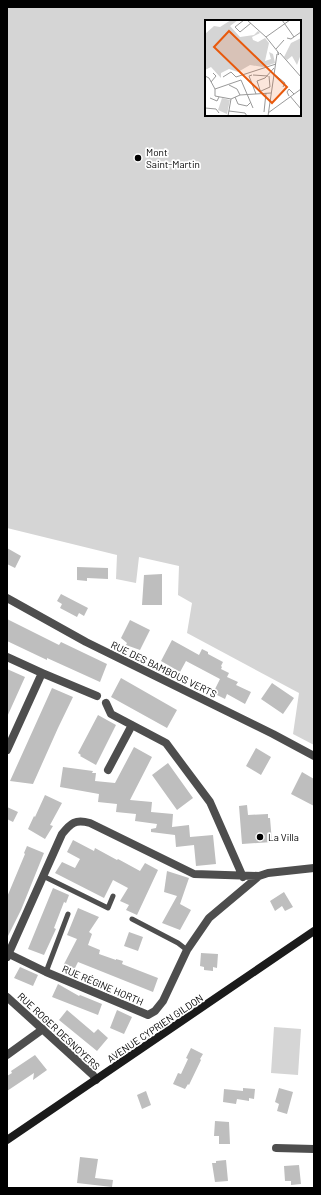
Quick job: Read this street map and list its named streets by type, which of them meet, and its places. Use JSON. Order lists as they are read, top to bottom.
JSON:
{
  "streets": {
    "street": [
      "RUE DES BAMBOUS VERTS",
      "RUE RÉGINE HORTH",
      "AVENUE CYPRIEN GILDON",
      "RUE ROGER DESNOYERS"
    ]
  },
  "crossings": [
    ["AVENUE CYPRIEN GILDON", "RUE ROGER DESNOYERS"]
  ],
  "places": ["Mont Saint-Martin", "La Villa"]
}
